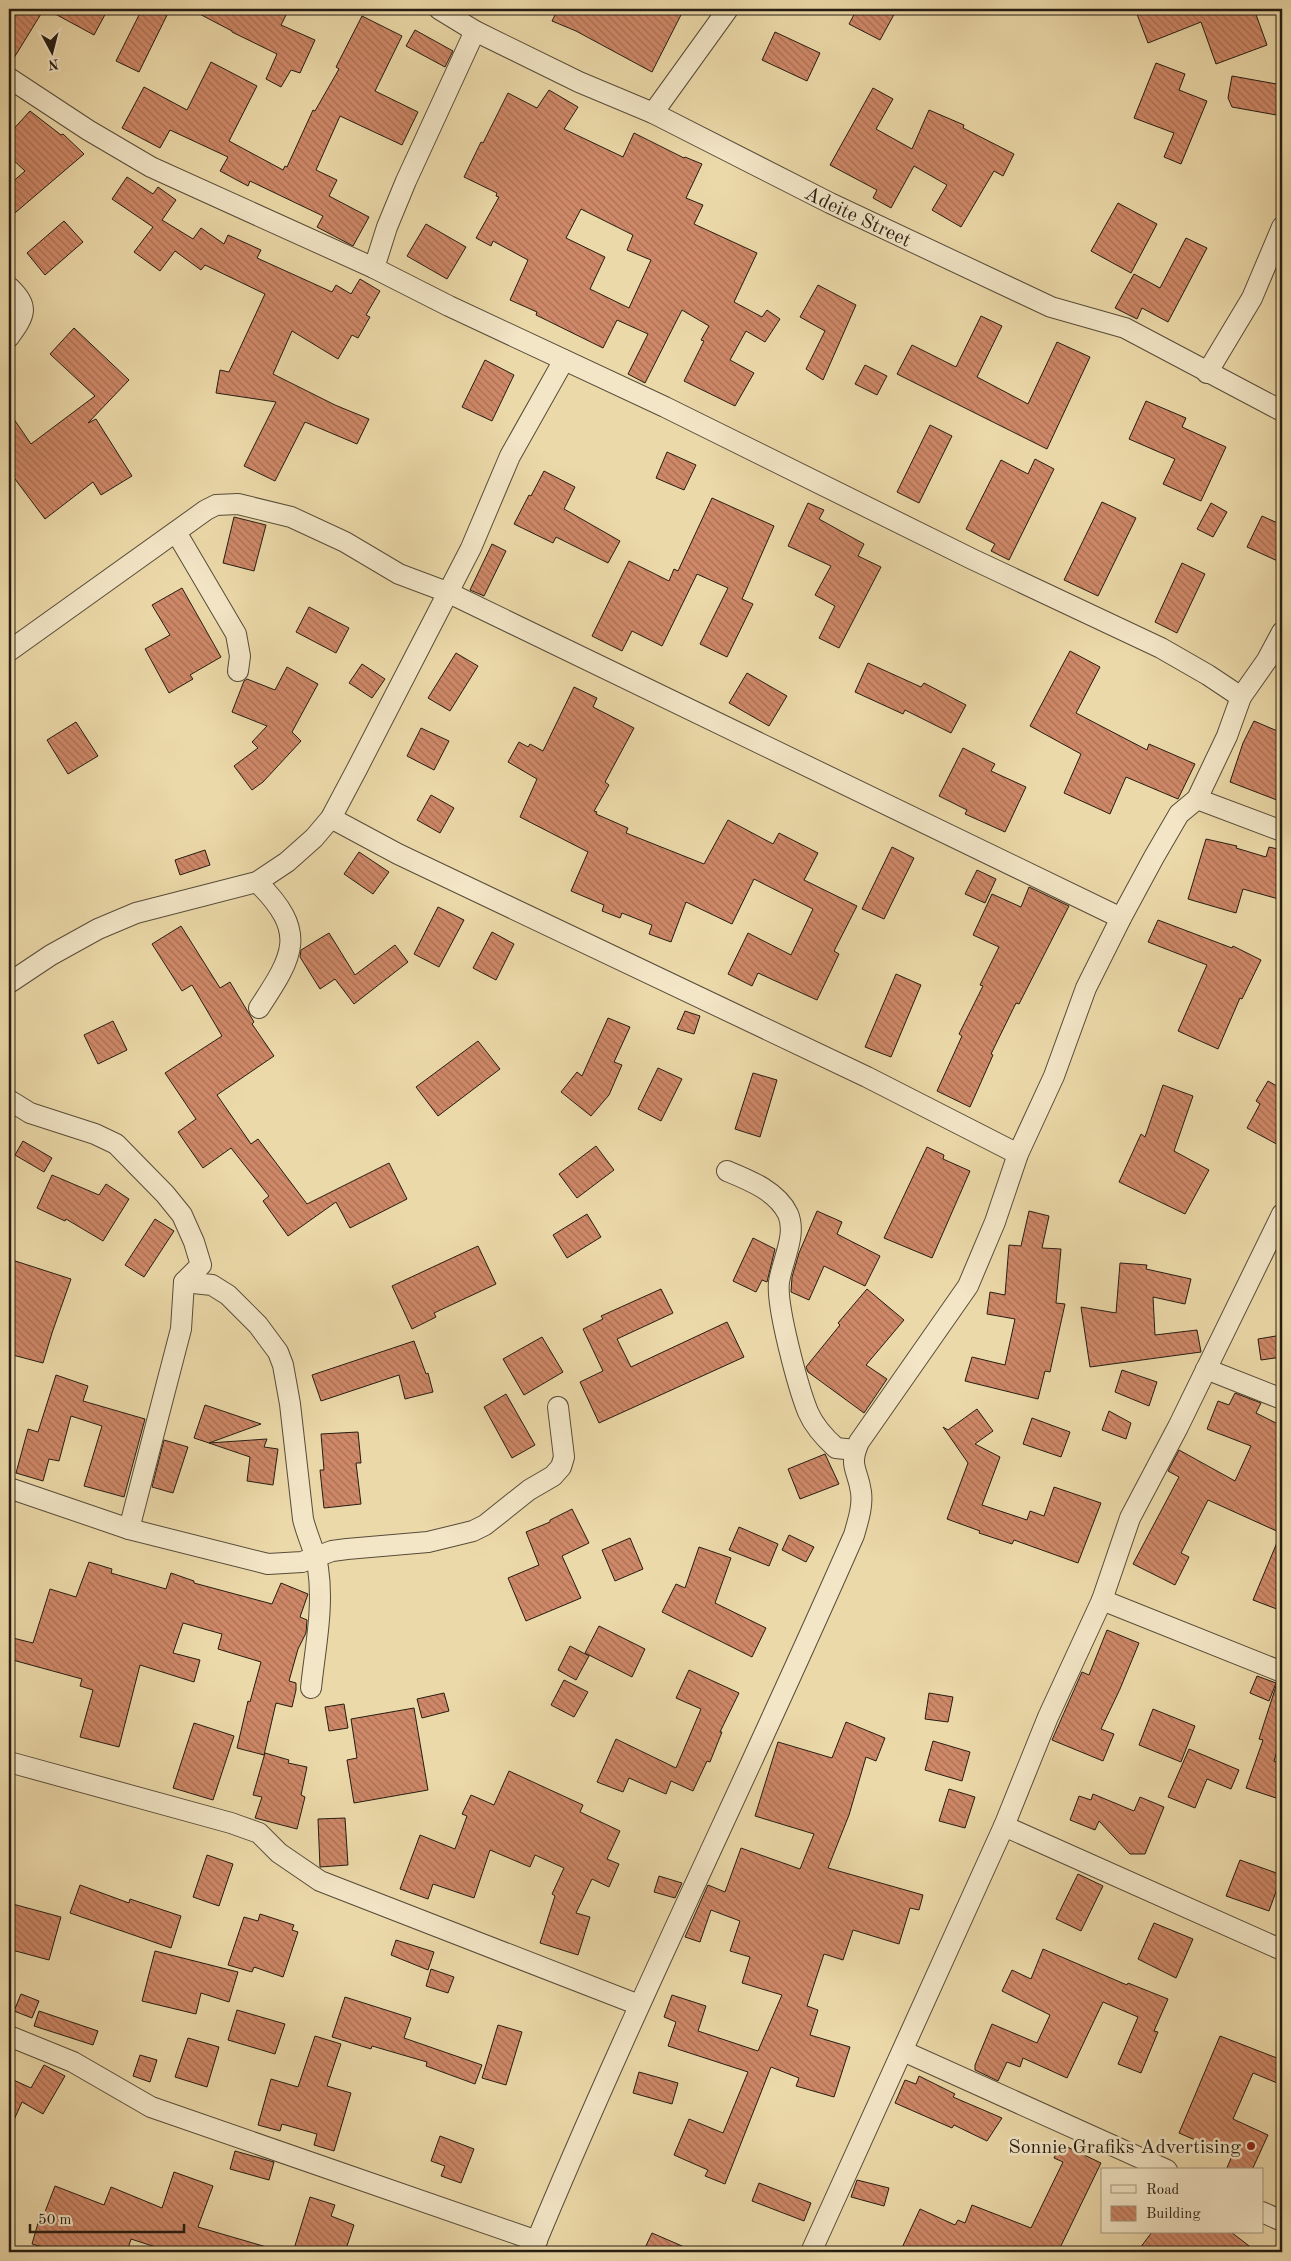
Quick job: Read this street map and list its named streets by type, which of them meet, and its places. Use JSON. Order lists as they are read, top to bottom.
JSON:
{
  "streets": {
    "street": ["Adeite Street"]
  },
  "places": ["Sonnie Grafiks Advertising"],
  "legend": ["Road", "Building"],
  "scale_bar": "50 m",
  "north": "bottom"
}
